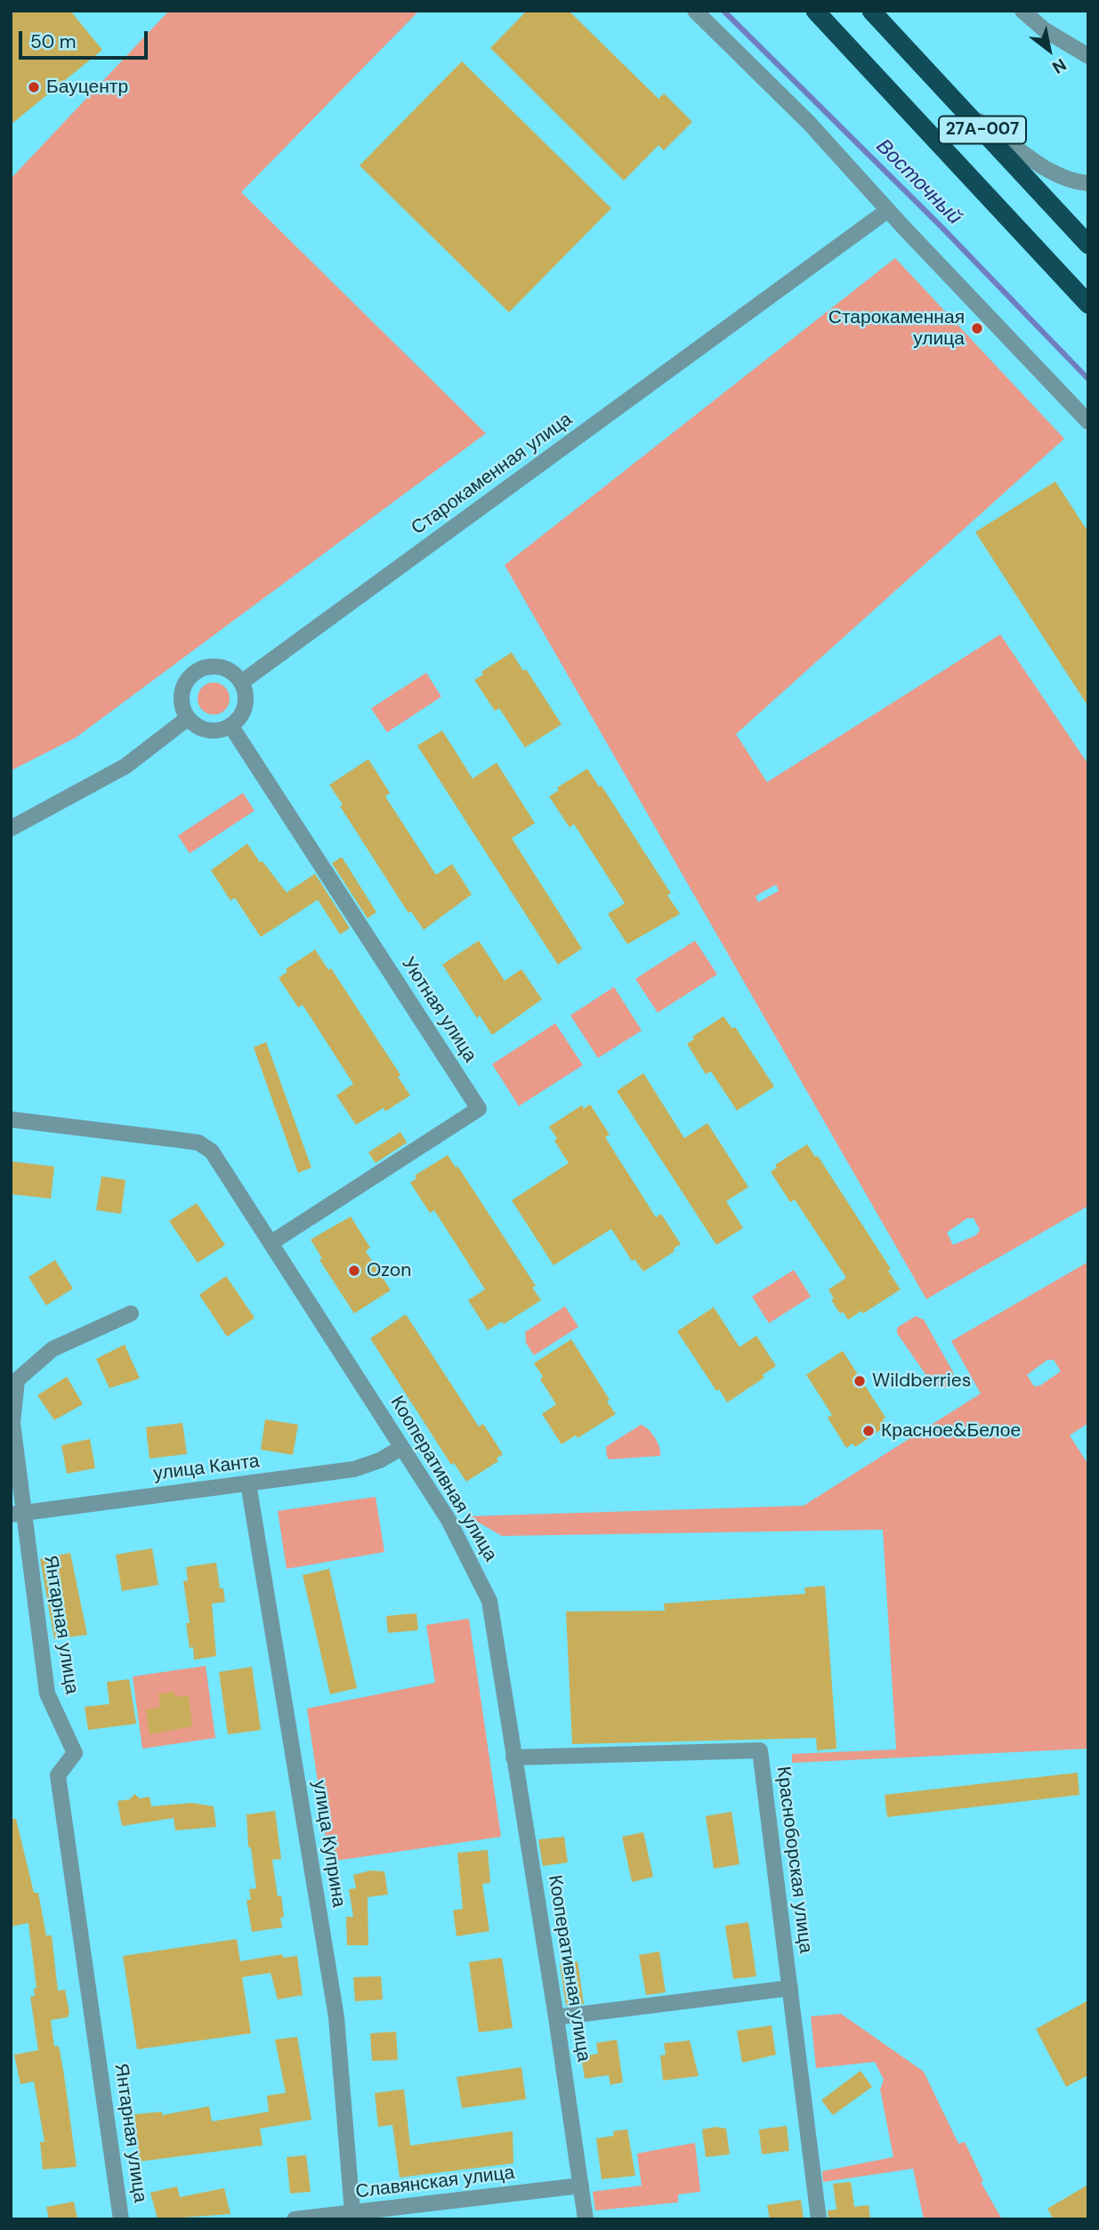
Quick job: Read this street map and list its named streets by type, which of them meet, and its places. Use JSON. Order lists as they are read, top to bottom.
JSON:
{
  "streets": {
    "highway": ["27А-007"],
    "street": [
      "Старокаменная улица",
      "Уютная улица",
      "улица Канта",
      "Кооперативная улица",
      "Янтарная улица",
      "улица Куприна",
      "Красноборская улица",
      "Славянская улица"
    ]
  },
  "crossings": [
    ["Старокаменная улица", "Уютная улица"],
    ["Уютная улица", "Кооперативная улица"],
    ["улица Канта", "Кооперативная улица"],
    ["улица Канта", "Янтарная улица"],
    ["улица Канта", "улица Куприна"],
    ["Кооперативная улица", "Красноборская улица"],
    ["Кооперативная улица", "Славянская улица"],
    ["улица Куприна", "Славянская улица"]
  ],
  "water": ["Восточный"],
  "places": [
    "Бауцентр",
    "Старокаменная улица",
    "Ozon",
    "Wildberries",
    "Красное&Белое"
  ],
  "scale_bar": "50 m",
  "north": "bottom right"
}
